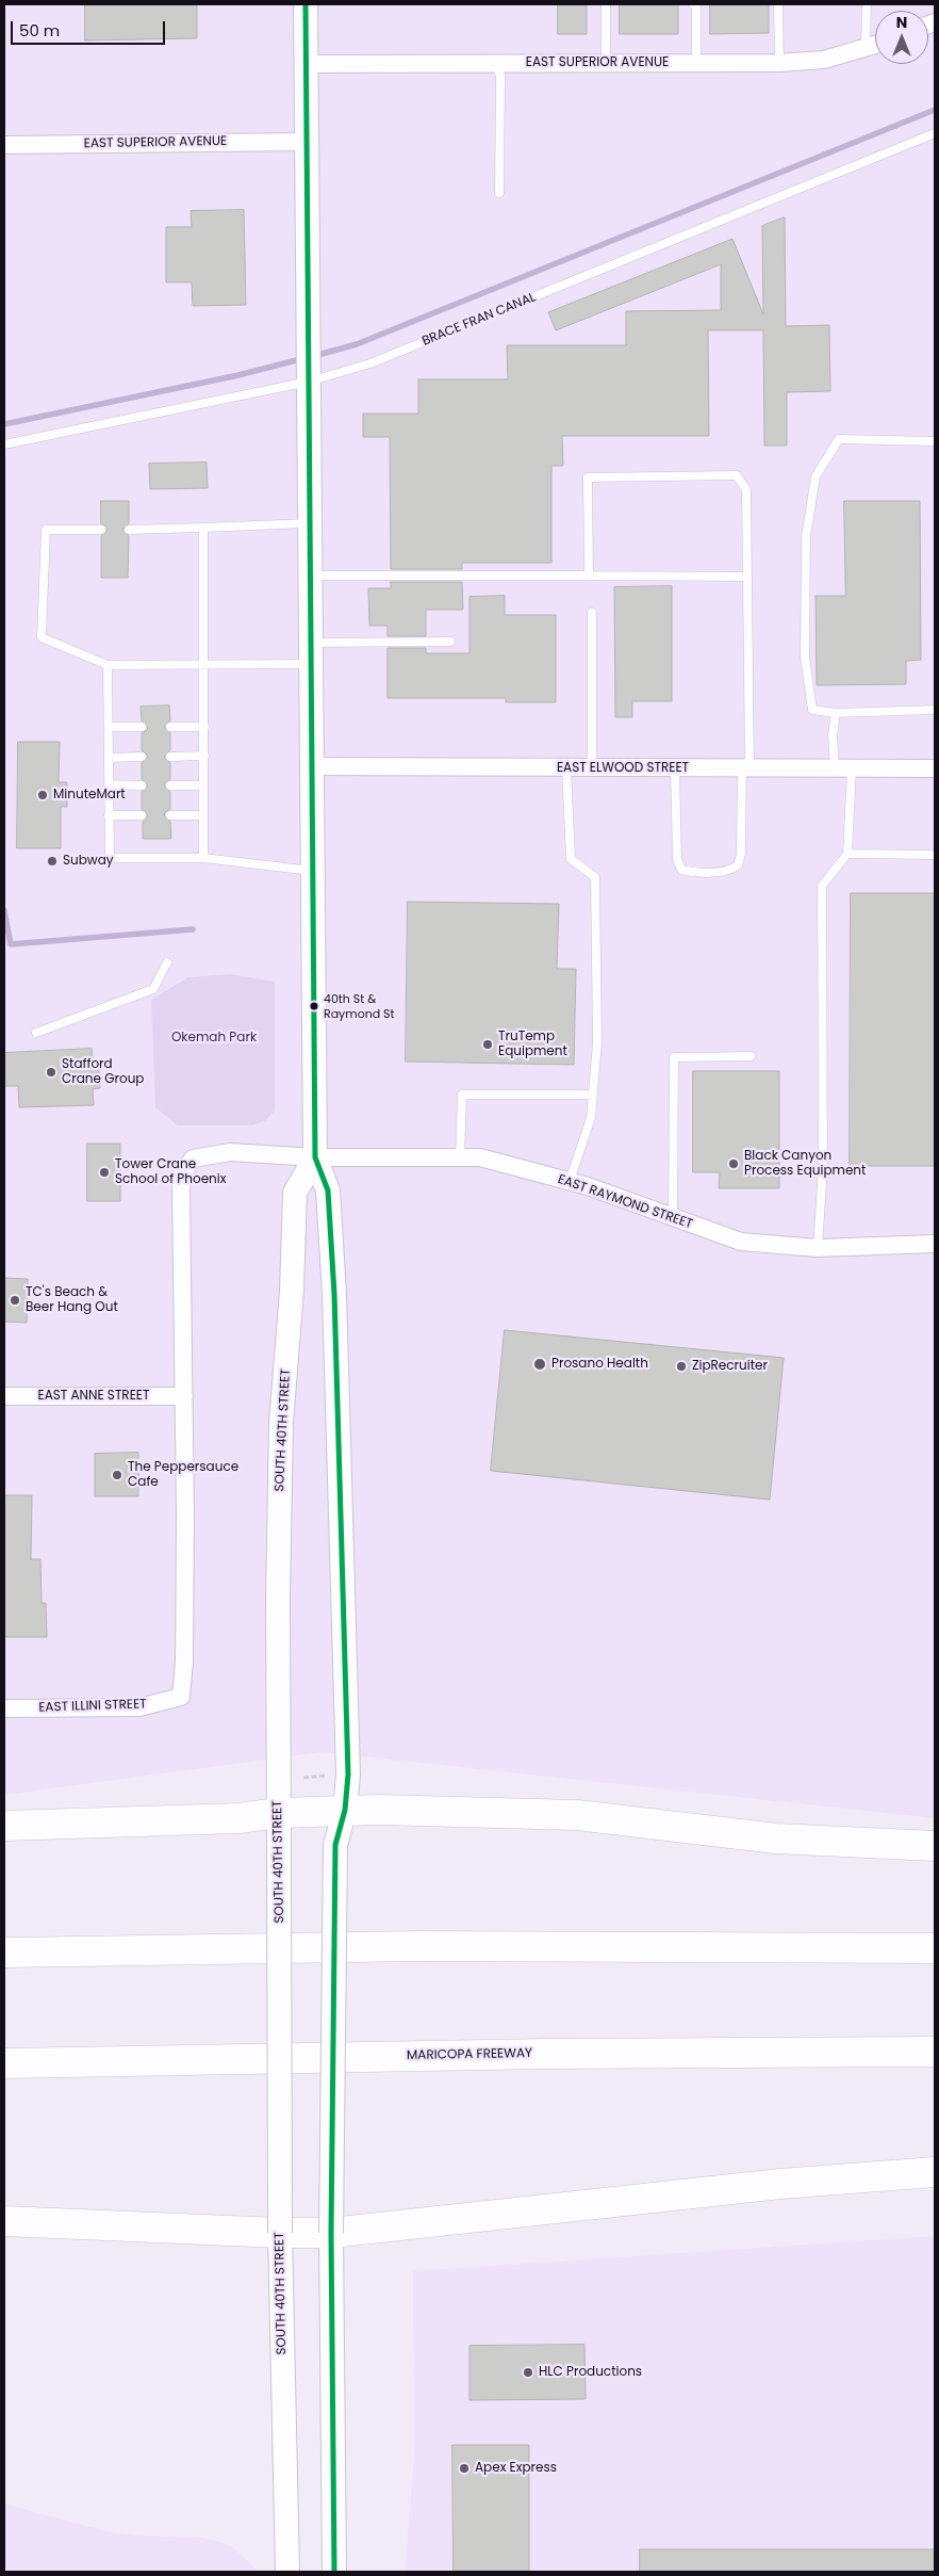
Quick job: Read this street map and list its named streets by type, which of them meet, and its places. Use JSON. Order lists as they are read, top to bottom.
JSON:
{
  "streets": {
    "highway": ["MARICOPA FREEWAY"],
    "main road": ["SOUTH 40TH STREET"],
    "street": [
      "EAST SUPERIOR AVENUE",
      "EAST ELWOOD STREET",
      "EAST RAYMOND STREET",
      "EAST ANNE STREET",
      "EAST ILLINI STREET"
    ],
    "lane": ["BRACE FRAN CANAL"]
  },
  "crossings": [
    ["EAST SUPERIOR AVENUE", "SOUTH 40TH STREET"],
    ["BRACE FRAN CANAL", "SOUTH 40TH STREET"],
    ["EAST ELWOOD STREET", "SOUTH 40TH STREET"],
    ["EAST RAYMOND STREET", "SOUTH 40TH STREET"],
    ["EAST ANNE STREET", "EAST ILLINI STREET"]
  ],
  "parks": ["Okemah Park"],
  "places": [
    "MinuteMart",
    "Subway",
    "40th St & Raymond St",
    "TruTemp Equipment",
    "Stafford Crane Group",
    "Black Canyon Process Equipment",
    "Tower Crane School of Phoenix",
    "TC's Beach & Beer Hang Out",
    "Prosano Health",
    "ZipRecruiter",
    "The Peppersauce Cafe",
    "HLC Productions",
    "Apex Express"
  ],
  "scale_bar": "50 m",
  "north": "top"
}
